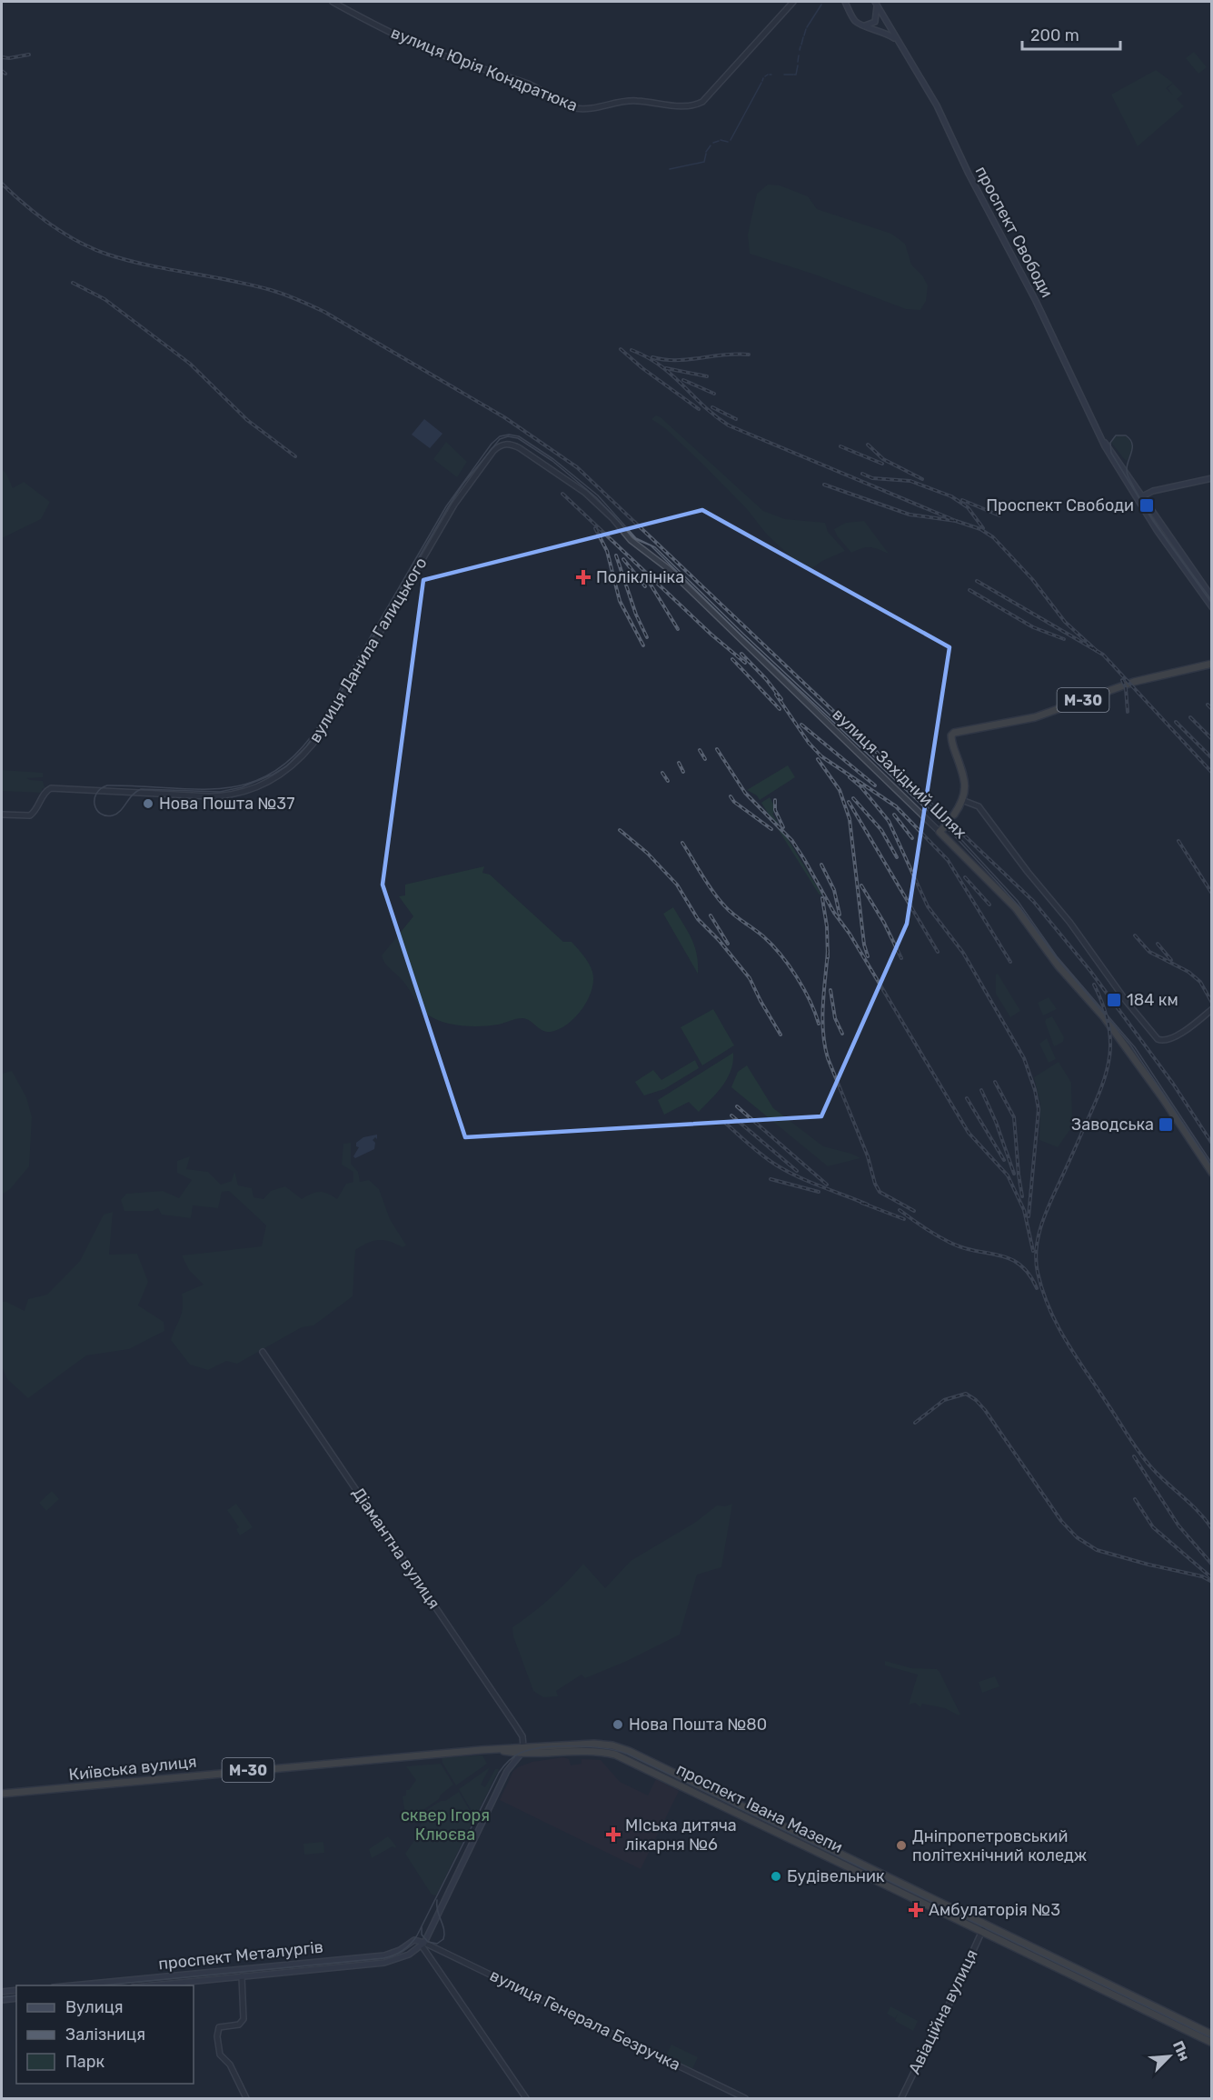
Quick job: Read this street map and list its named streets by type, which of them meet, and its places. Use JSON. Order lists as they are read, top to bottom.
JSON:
{
  "streets": {
    "highway": [
      "М-30",
      "вулиця Західний Шлях",
      "Київська вулиця",
      "проспект Івана Мазепи"
    ],
    "main road": ["проспект Свободи", "проспект Металургів"],
    "street": [
      "вулиця Юрія Кондратюка",
      "вулиця Данила Галицького",
      "Діамантна вулиця",
      "Авіаційна вулиця",
      "вулиця Генерала Безручка"
    ]
  },
  "crossings": [
    ["вулиця Данила Галицького", "вулиця Західний Шлях"],
    ["Діамантна вулиця", "Київська вулиця"],
    ["Діамантна вулиця", "проспект Івана Мазепи"],
    ["Київська вулиця", "проспект Івана Мазепи"],
    ["проспект Івана Мазепи", "Авіаційна вулиця"],
    ["проспект Металургів", "вулиця Генерала Безручка"]
  ],
  "parks": ["сквер Ігоря Клюєва"],
  "places": {
    "transit": ["Проспект Свободи", "184 км", "Заводська"],
    "health": ["Поліклініка", "МІська дитяча лікарня №6", "Амбулаторія №3"],
    "other": [
      "Нова Пошта №37",
      "Нова Пошта №80",
      "Дніпропетровський політехнічний коледж",
      "Будівельник"
    ]
  },
  "legend": ["Вулиця", "Залізниця", "Парк"],
  "scale_bar": "200 m",
  "north": "top right"
}
